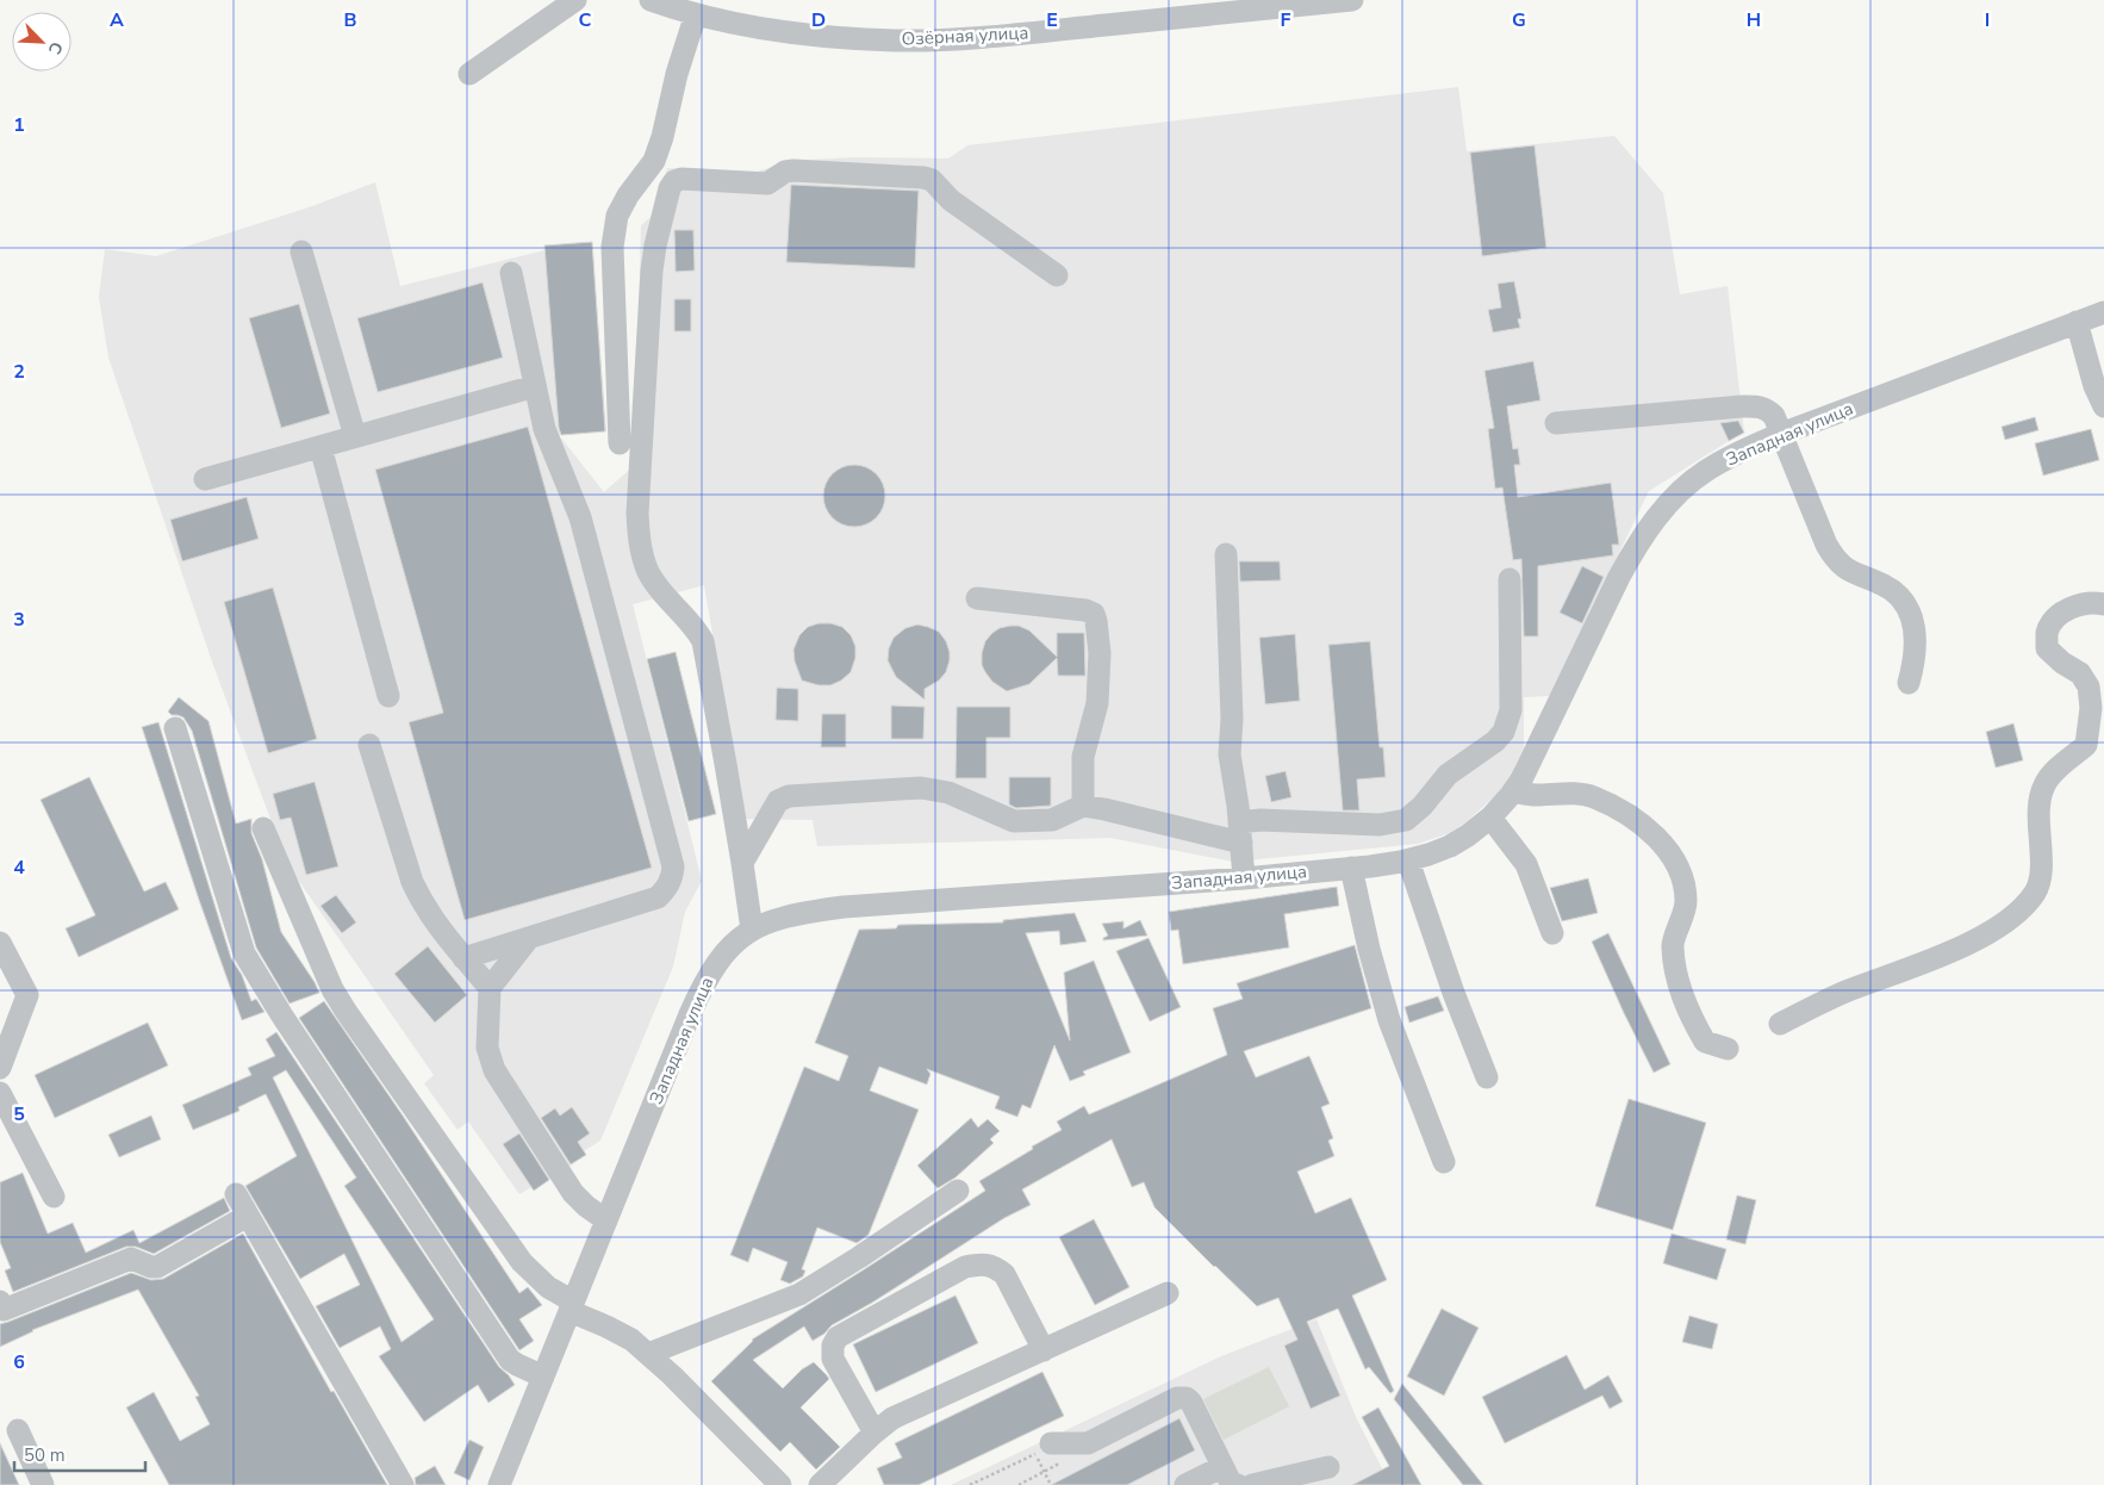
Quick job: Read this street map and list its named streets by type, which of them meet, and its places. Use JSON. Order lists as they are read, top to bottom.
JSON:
{
  "streets": {
    "street": ["Озёрная улица", "Западная улица"]
  },
  "scale_bar": "50 m",
  "north": "bottom right",
  "grid": {
    "columns": [
      "A",
      "B",
      "C",
      "D",
      "E",
      "F",
      "G",
      "H",
      "I"
    ],
    "rows": [
      "1",
      "2",
      "3",
      "4",
      "5",
      "6"
    ]
  }
}
